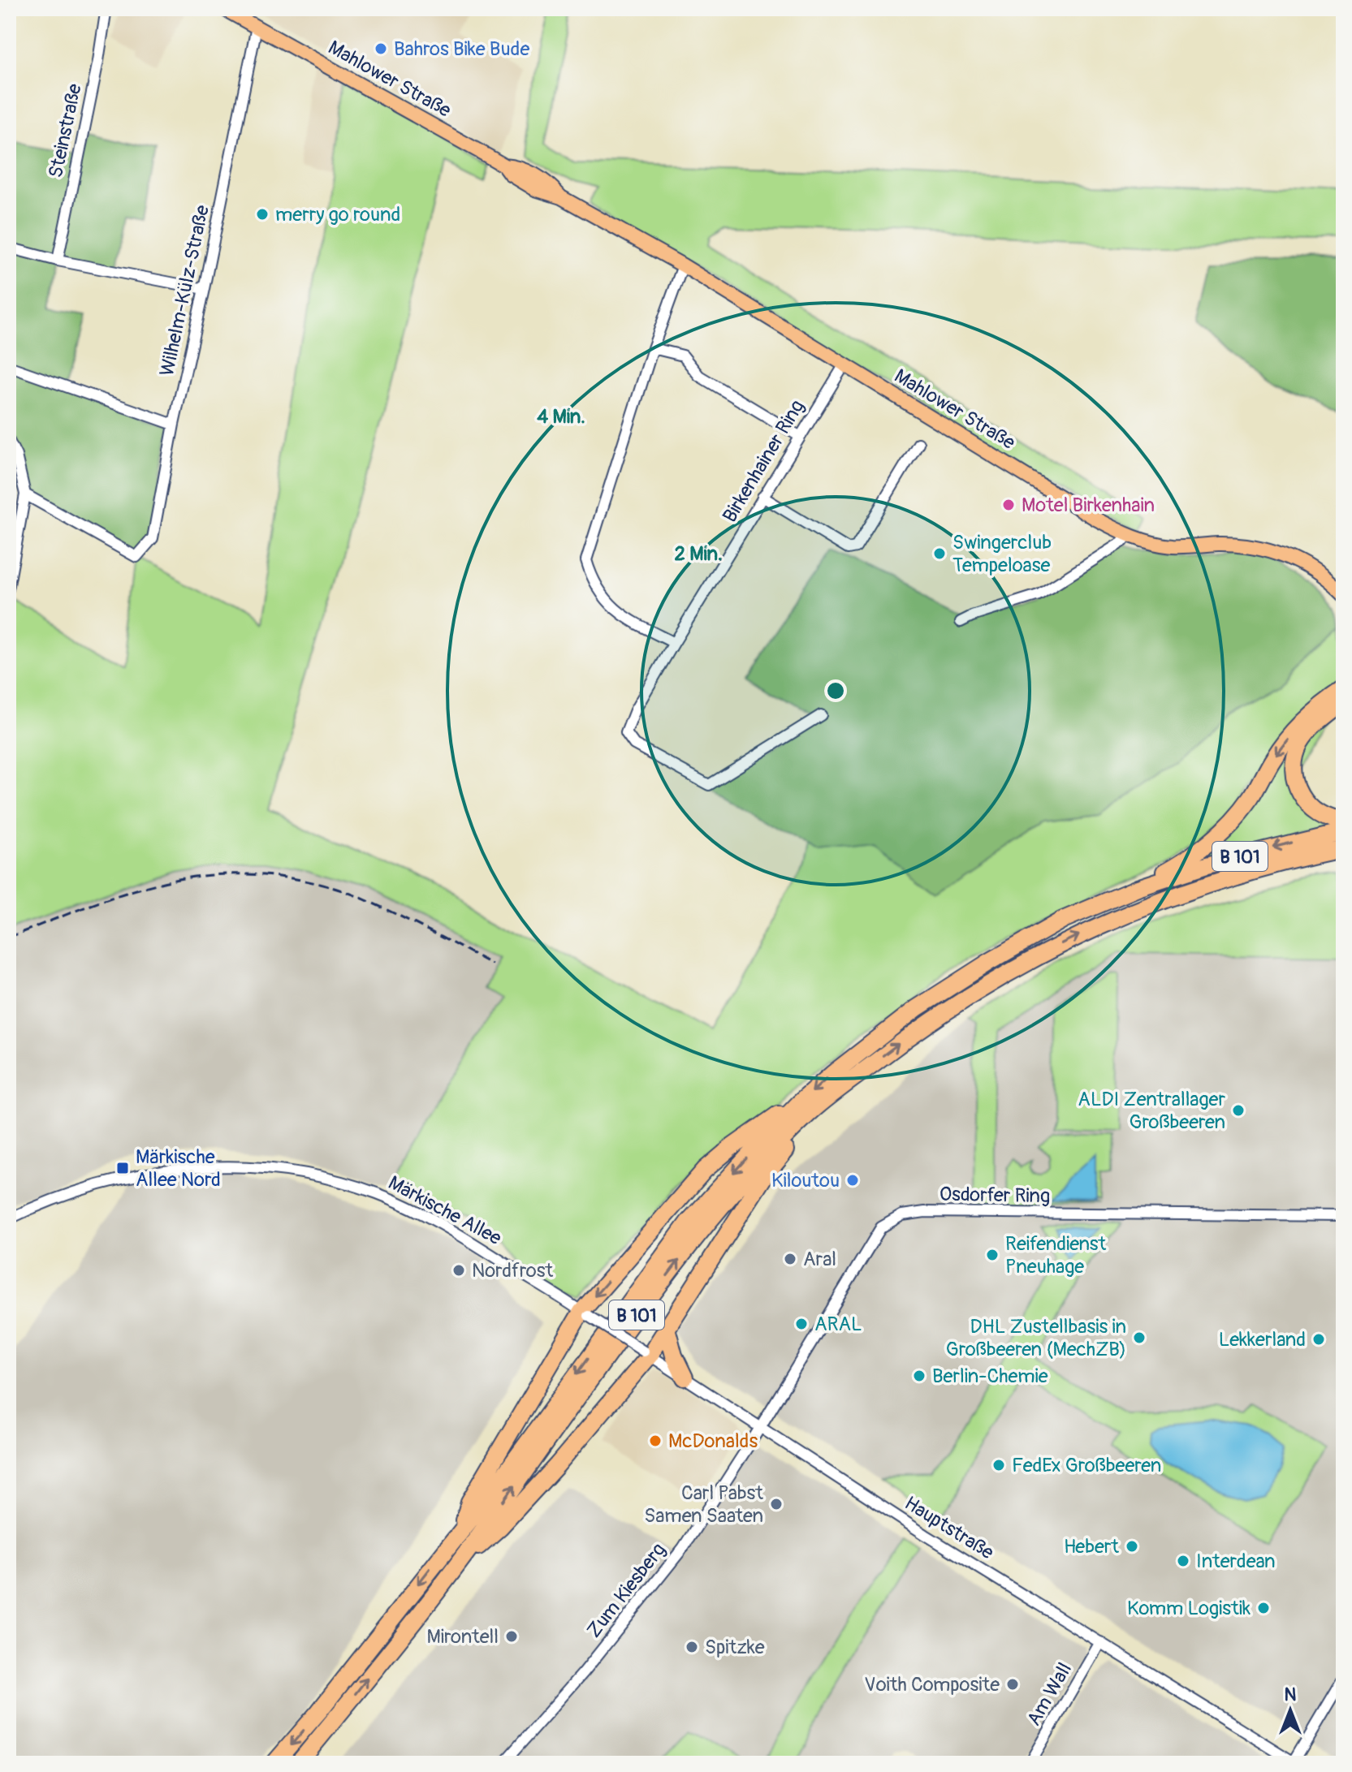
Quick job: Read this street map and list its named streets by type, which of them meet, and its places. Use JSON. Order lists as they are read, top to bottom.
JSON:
{
  "streets": {
    "highway": ["B 101"],
    "main road": ["Mahlower Straße"],
    "street": [
      "Steinstraße",
      "Wilhelm-Külz-Straße",
      "Birkenhainer Ring",
      "Osdorfer Ring",
      "Märkische Allee",
      "Hauptstraße",
      "Zum Kiesberg",
      "Am Wall"
    ]
  },
  "crossings": [
    ["Mahlower Straße", "Wilhelm-Külz-Straße"],
    ["Mahlower Straße", "Birkenhainer Ring"],
    ["Osdorfer Ring", "Hauptstraße"],
    ["Osdorfer Ring", "Zum Kiesberg"],
    ["Märkische Allee", "Hauptstraße"],
    ["Hauptstraße", "Zum Kiesberg"],
    ["Hauptstraße", "Am Wall"]
  ],
  "places": {
    "other": [
      "Bahros Bike Bude",
      "merry go round",
      "Motel Birkenhain",
      "Swingerclub Tempeloase",
      "ALDI Zentrallager Großbeeren",
      "Kiloutou",
      "Reifendienst Pneuhage",
      "Aral",
      "Nordfrost",
      "ARAL",
      "DHL Zustellbasis in Großbeeren (MechZB)",
      "Lekkerland",
      "Berlin-Chemie",
      "McDonalds",
      "FedEx Großbeeren",
      "Carl Pabst Samen Saaten",
      "Hebert",
      "Interdean",
      "Komm Logistik",
      "Mirontell",
      "Spitzke",
      "Voith Composite"
    ],
    "transit": ["Märkische Allee Nord"]
  },
  "north": "top",
  "rings": ["4 Min.", "2 Min."]
}
